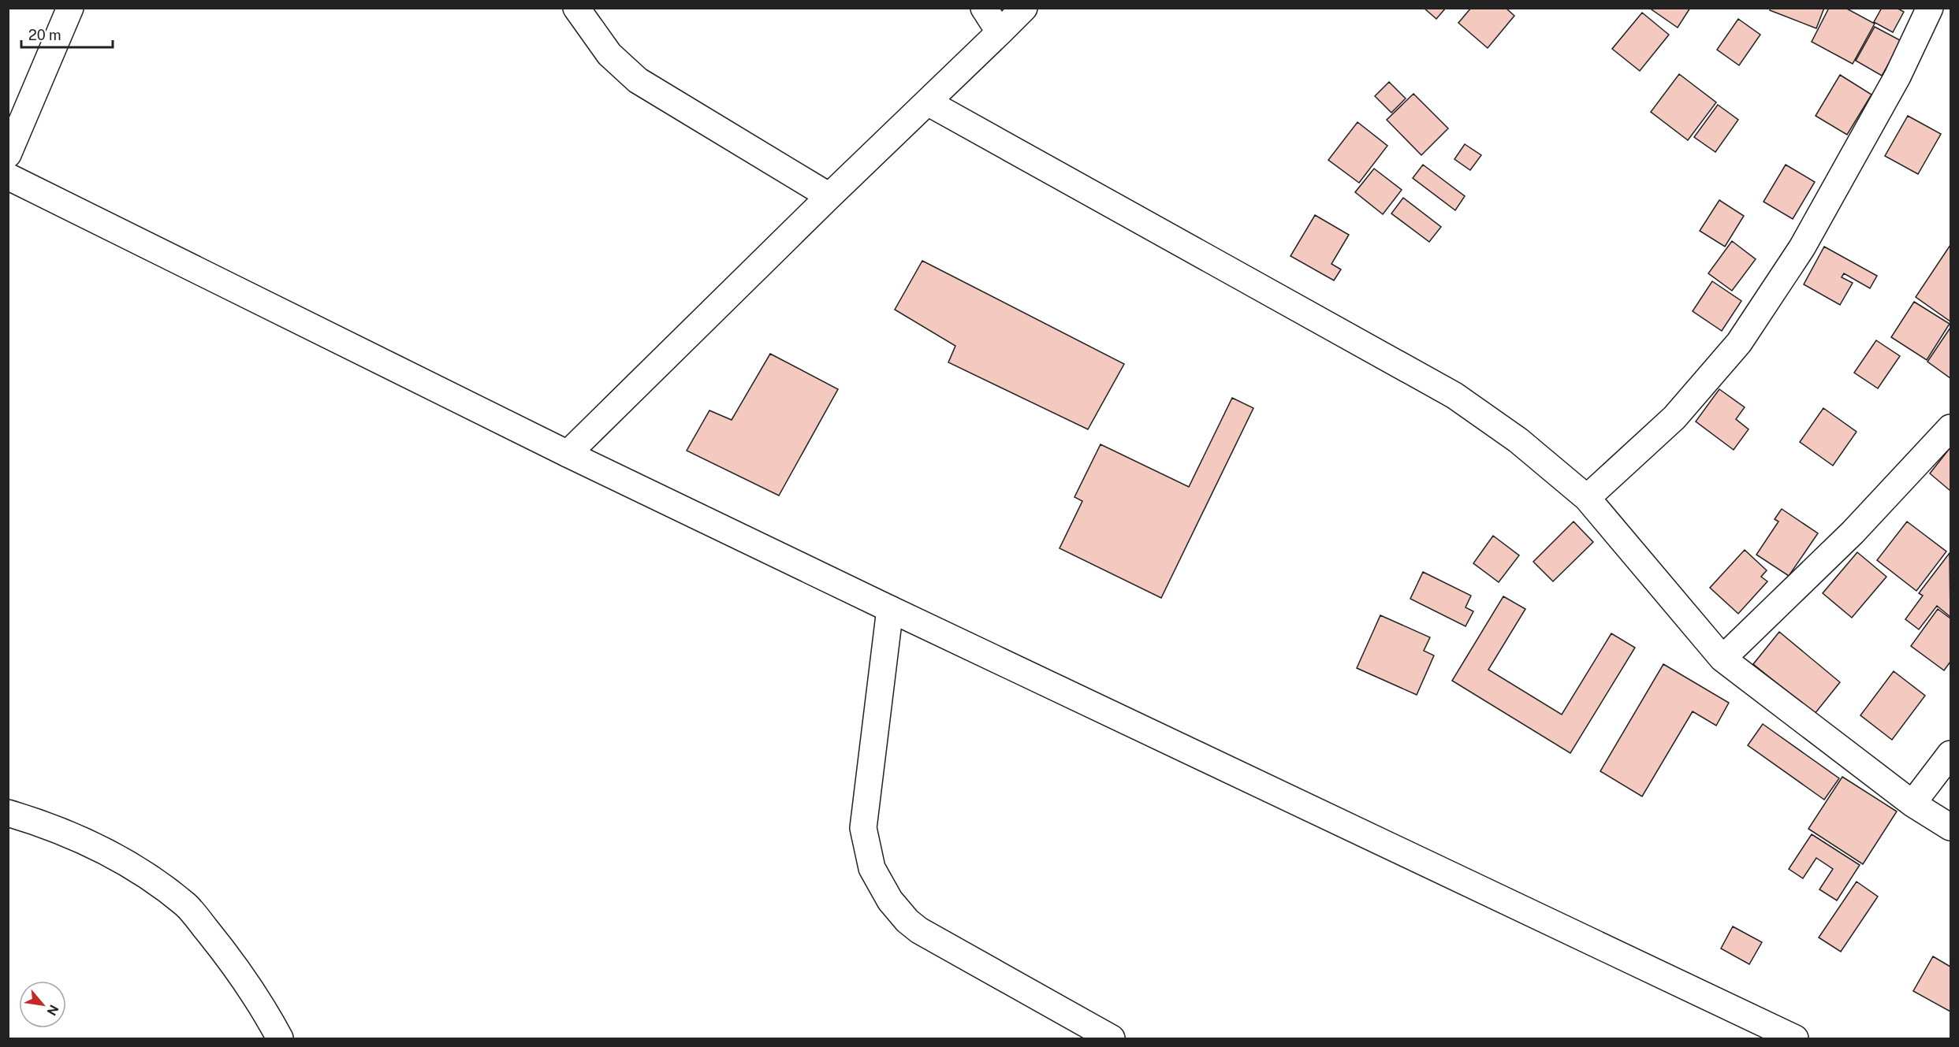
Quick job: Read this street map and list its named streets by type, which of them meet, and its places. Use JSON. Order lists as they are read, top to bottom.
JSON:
{
  "scale_bar": "20 m",
  "north": "bottom right"
}
